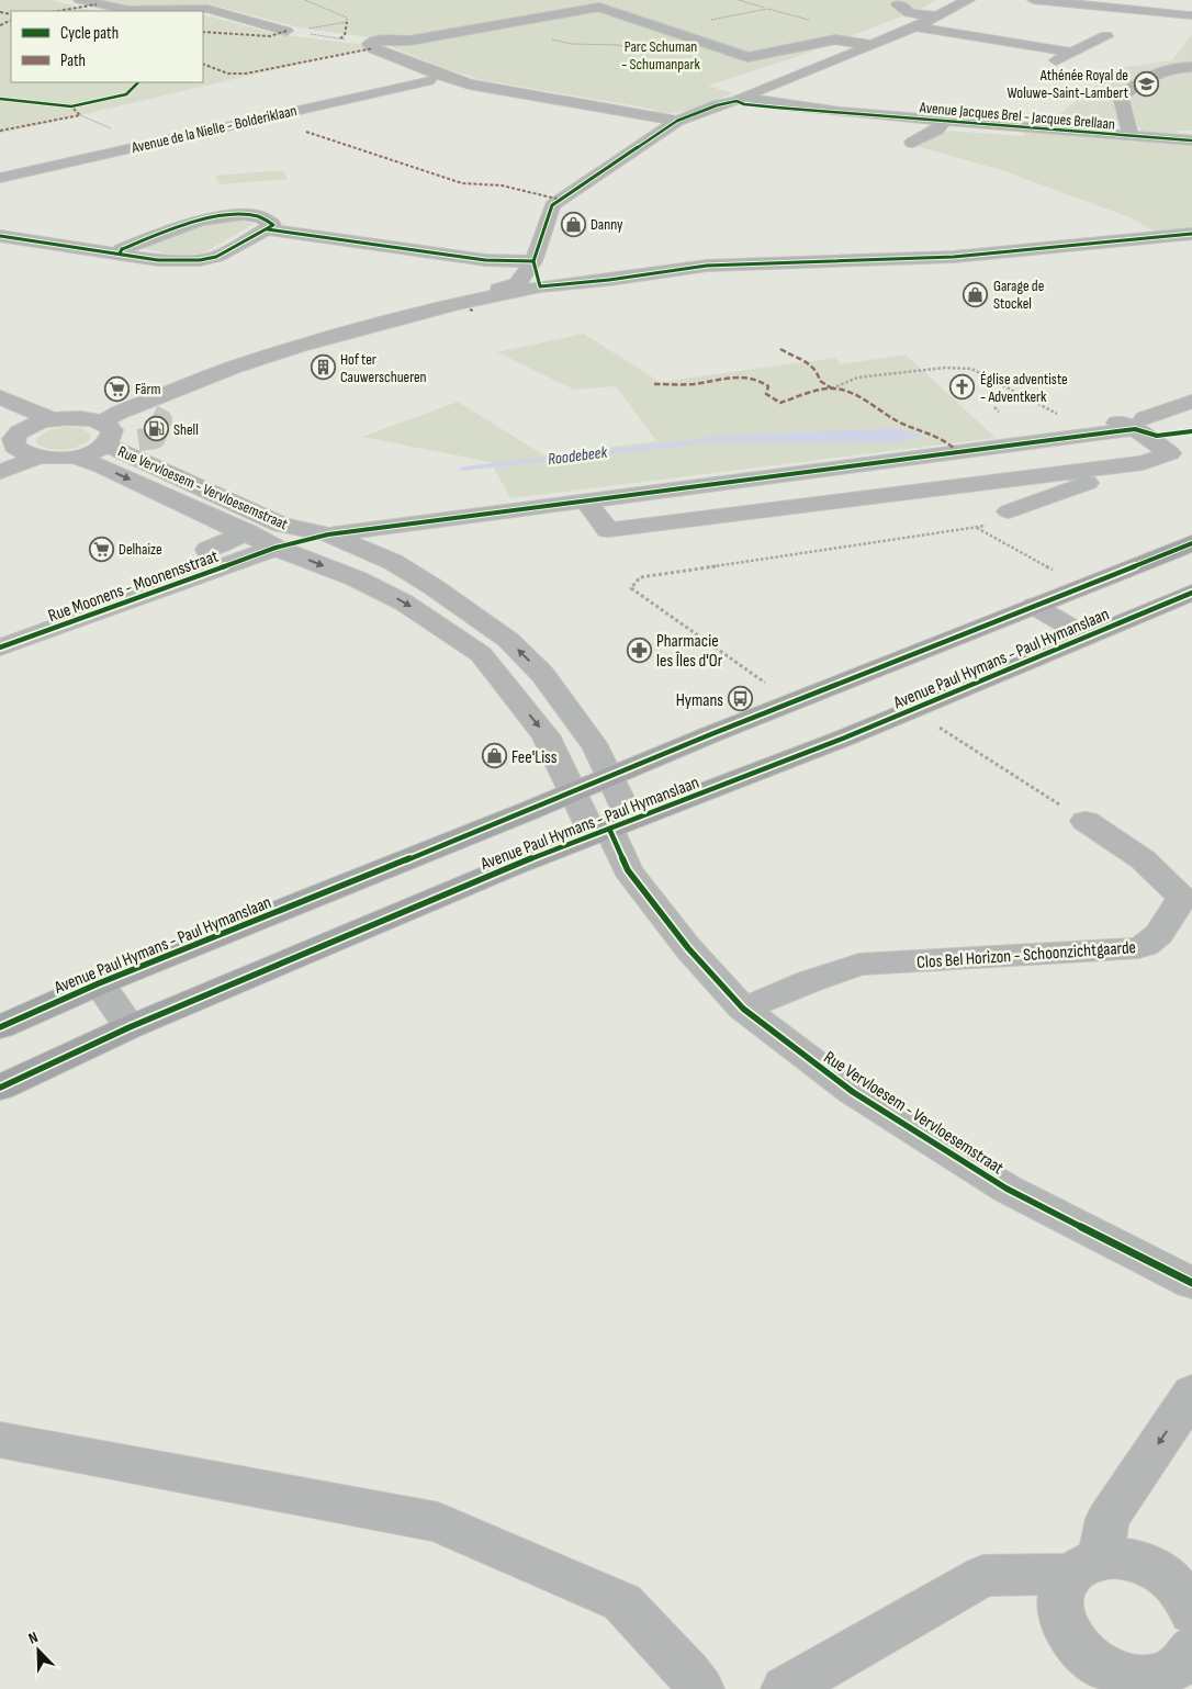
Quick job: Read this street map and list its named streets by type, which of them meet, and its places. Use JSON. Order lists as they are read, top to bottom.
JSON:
{
  "streets": {
    "main road": ["Avenue Paul Hymans - Paul Hymanslaan"],
    "street": [
      "Avenue Jacques Brel - Jacques Brellaan",
      "Avenue de la Nielle - Bolderiklaan",
      "Rue Vervloesem - Vervloesemstraat",
      "Rue Moonens - Moonensstraat",
      "Clos Bel Horizon - Schoonzichtgaarde"
    ]
  },
  "crossings": [
    ["Rue Vervloesem - Vervloesemstraat", "Rue Moonens - Moonensstraat"],
    ["Rue Vervloesem - Vervloesemstraat", "Avenue Paul Hymans - Paul Hymanslaan"],
    ["Rue Vervloesem - Vervloesemstraat", "Clos Bel Horizon - Schoonzichtgaarde"]
  ],
  "water": ["Roodebeek"],
  "parks": ["Parc Schuman - Schumanpark"],
  "places": {
    "school or university": ["Athénée Royal de Woluwe-Saint-Lambert"],
    "shop": ["Danny", "Garage de Stockel", "Fee'Liss"],
    "building": ["Hof ter Cauwerschueren"],
    "church": ["Église adventiste - Adventkerk"],
    "supermarket": ["Färm", "Delhaize"],
    "fuel station": ["Shell"],
    "pharmacy": ["Pharmacie les Îles d'Or"],
    "bus stop": ["Hymans"]
  },
  "legend": ["Cycle path", "Path"],
  "north": "top left"
}
